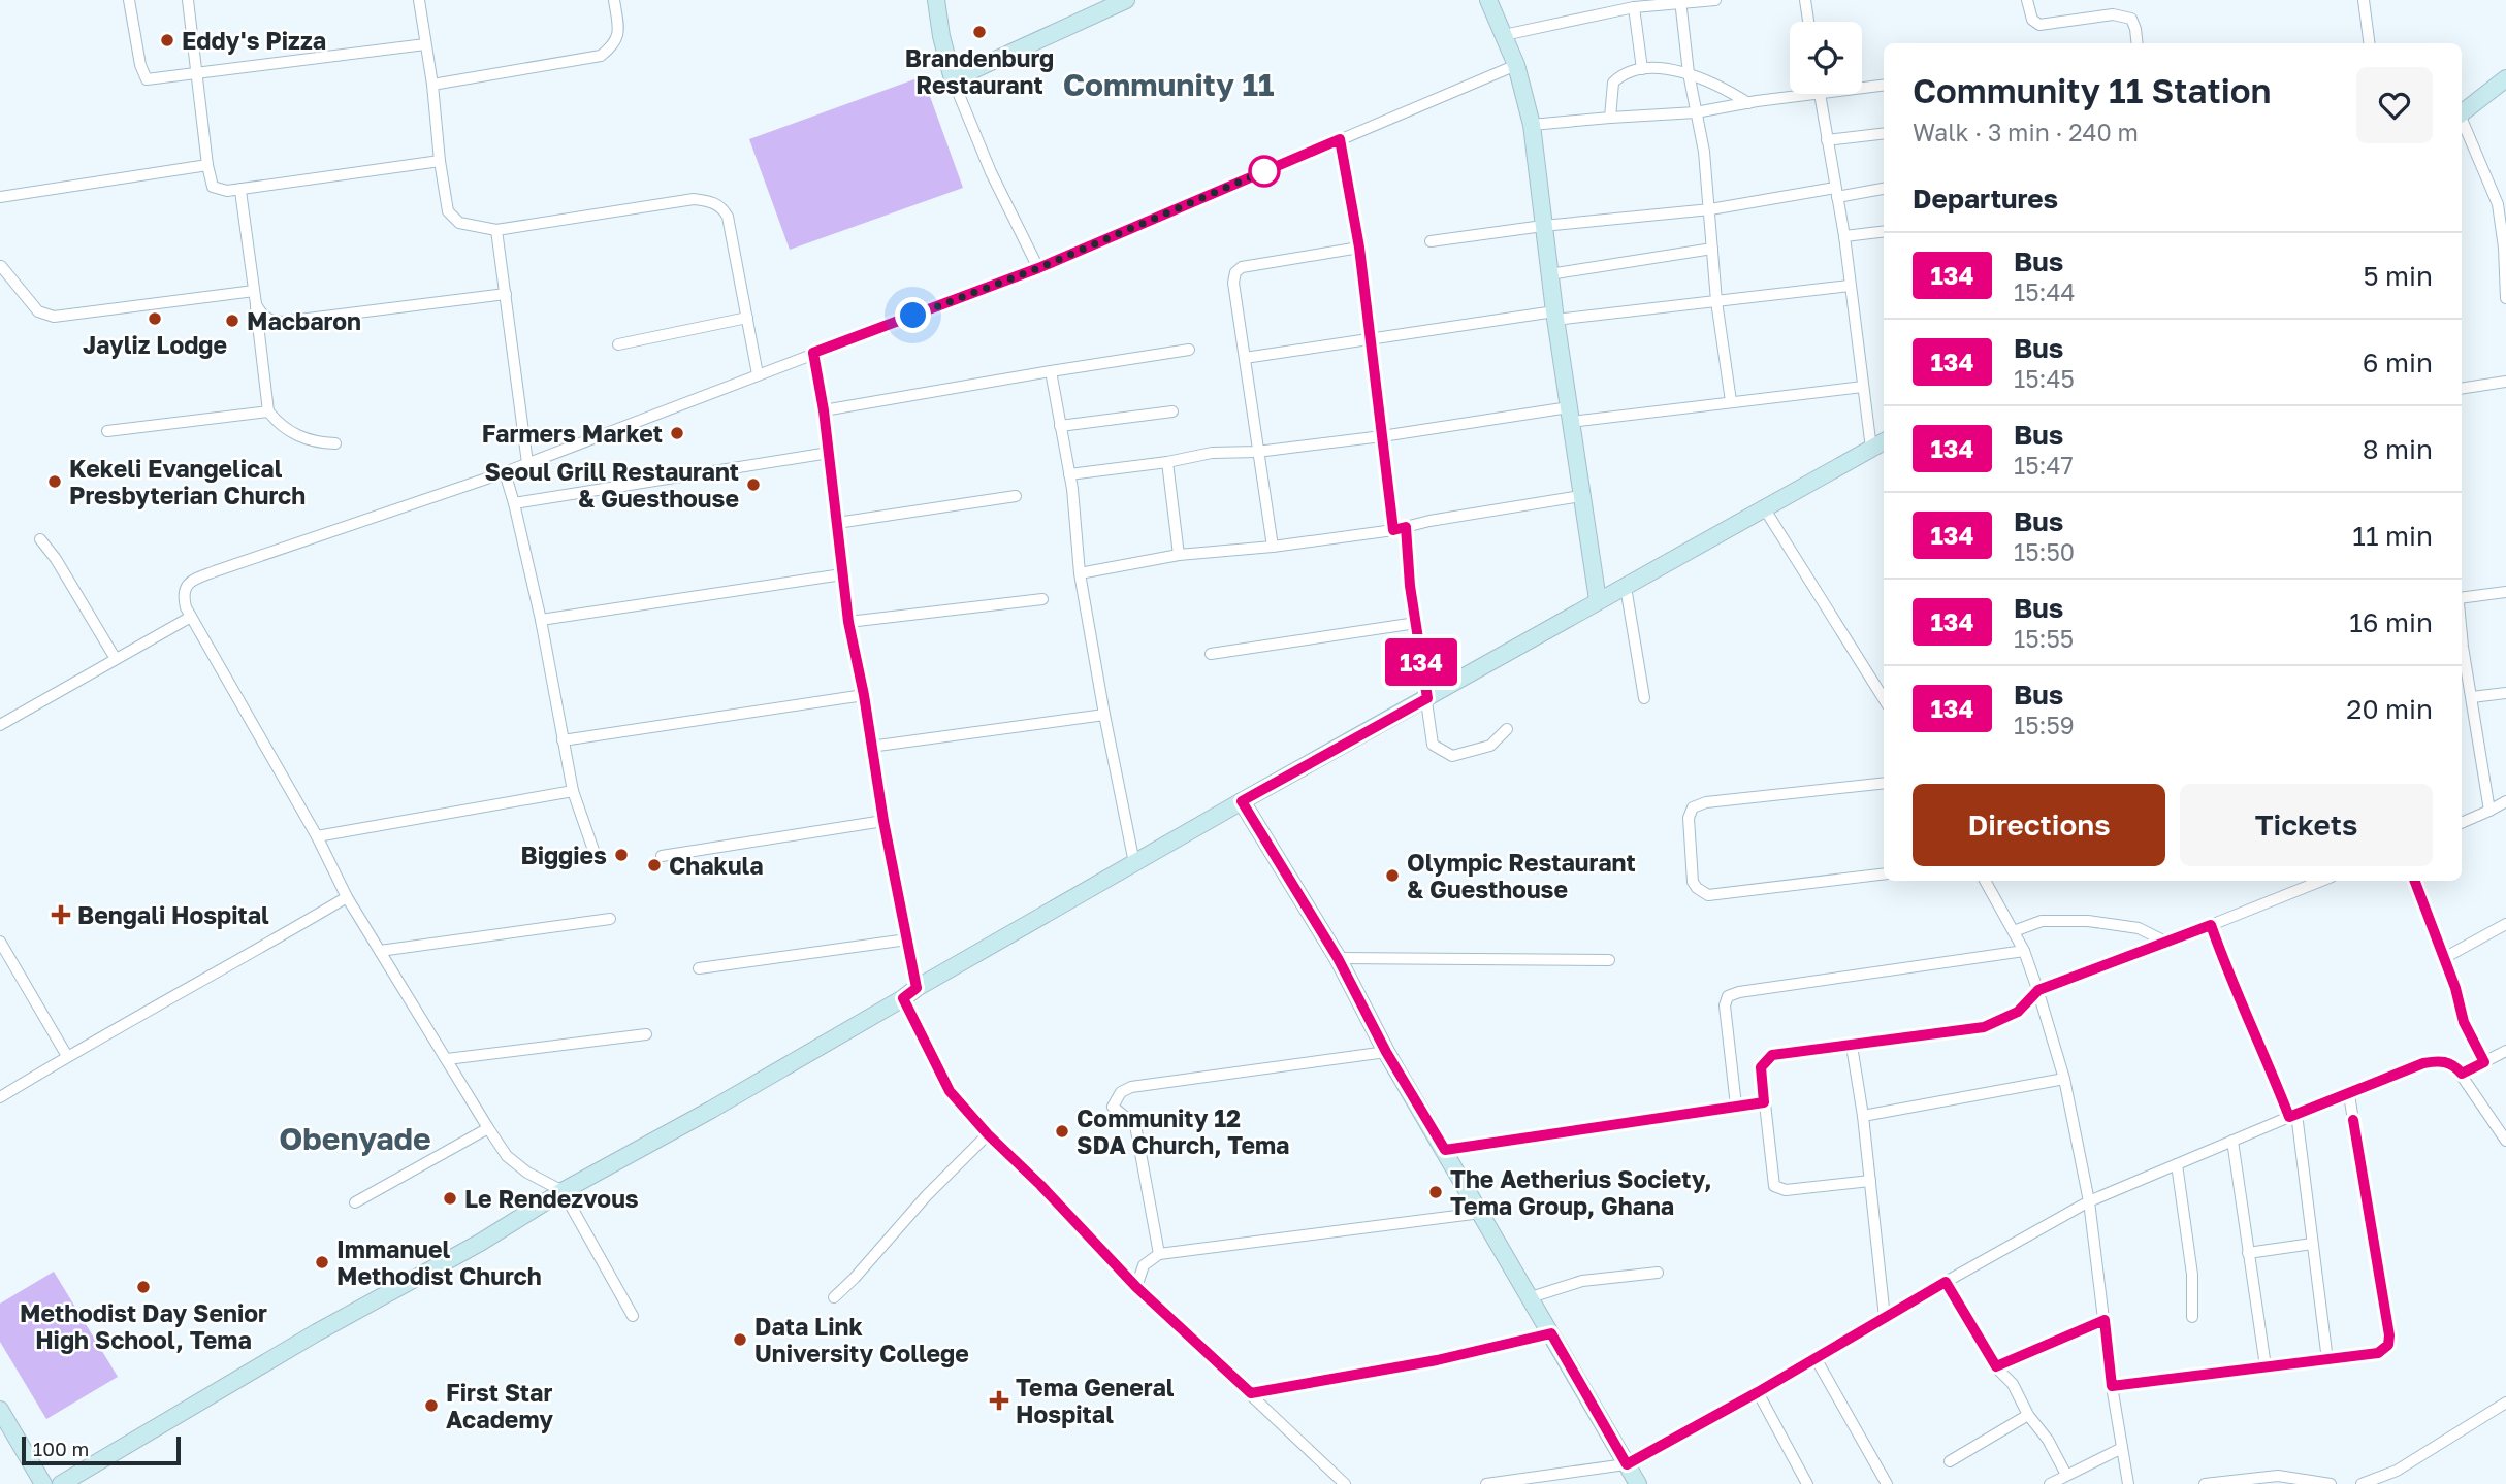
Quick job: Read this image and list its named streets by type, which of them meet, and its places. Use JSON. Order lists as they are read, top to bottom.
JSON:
{
  "districts": ["Community 11", "Obenyade"],
  "places": {
    "other": [
      "Brandenburg Restaurant",
      "Eddy's Pizza",
      "Jayliz Lodge",
      "Macbaron",
      "Farmers Market",
      "Kekeli Evangelical Presbyterian Church",
      "Seoul Grill Restaurant & Guesthouse",
      "Biggies",
      "Chakula",
      "Olympic Restaurant & Guesthouse",
      "Community 12 SDA Church, Tema",
      "The Aetherius Society, Tema Group, Ghana",
      "Le Rendezvous",
      "Immanuel Methodist Church",
      "Methodist Day Senior High School, Tema",
      "Data Link University College",
      "First Star Academy"
    ],
    "health": ["Bengali Hospital", "Tema General Hospital"]
  },
  "lines": ["bus line 134"],
  "scale_bar": "100 m",
  "page": {
    "on_map": "134",
    "heading": [
      ["Community 11 Station", "Walk · 3 min · 240 m"],
      "Departures"
    ],
    "list": [
      {
        "mark": "134",
        "name": "Bus",
        "note": "15:44",
        "value": "5 min"
      },
      {
        "mark": "134",
        "name": "Bus",
        "note": "15:45",
        "value": "6 min"
      },
      {
        "mark": "134",
        "name": "Bus",
        "note": "15:47",
        "value": "8 min"
      },
      {
        "mark": "134",
        "name": "Bus",
        "note": "15:50",
        "value": "11 min"
      },
      {
        "mark": "134",
        "name": "Bus",
        "note": "15:55",
        "value": "16 min"
      },
      {
        "mark": "134",
        "name": "Bus",
        "note": "15:59",
        "value": "20 min"
      }
    ],
    "buttons": ["Directions", "Tickets"],
    "scale": "100 m"
  }
}
